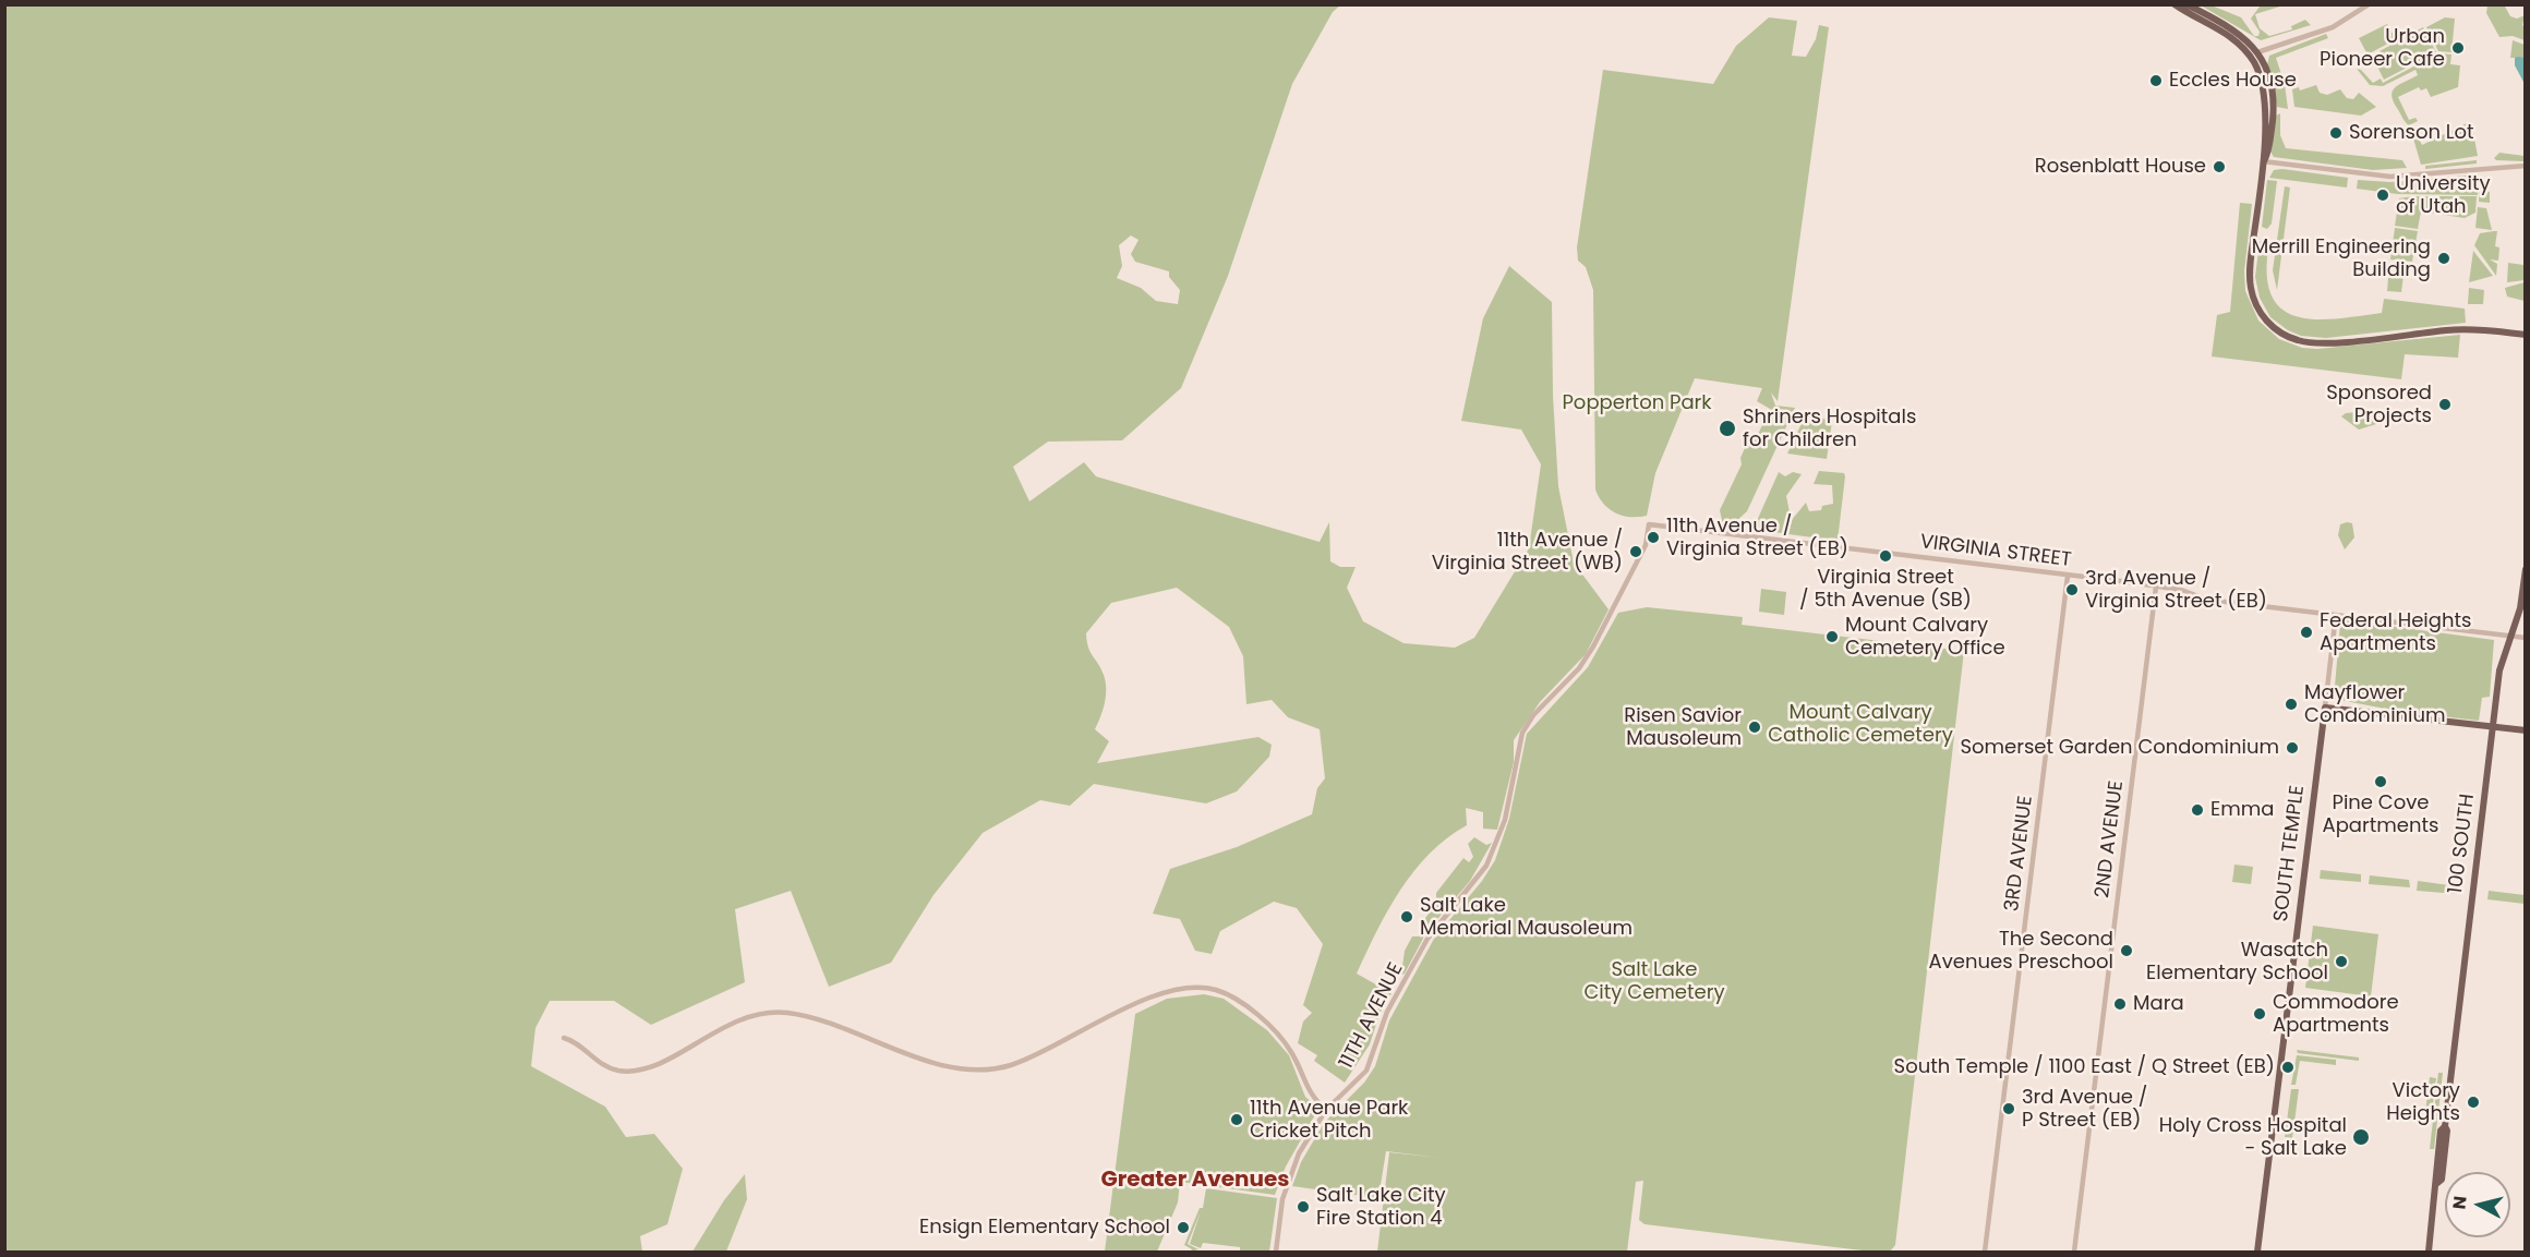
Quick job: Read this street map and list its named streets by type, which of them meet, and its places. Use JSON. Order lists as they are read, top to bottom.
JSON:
{
  "streets": {
    "main road": ["100 SOUTH", "SOUTH TEMPLE"],
    "street": [
      "VIRGINIA STREET",
      "2ND AVENUE",
      "3RD AVENUE",
      "11TH AVENUE"
    ]
  },
  "crossings": [
    ["VIRGINIA STREET", "2ND AVENUE"],
    ["VIRGINIA STREET", "100 SOUTH"],
    ["VIRGINIA STREET", "3RD AVENUE"],
    ["VIRGINIA STREET", "SOUTH TEMPLE"],
    ["VIRGINIA STREET", "11TH AVENUE"]
  ],
  "districts": ["Greater Avenues"],
  "parks": ["Popperton Park", "Mount Calvary Catholic Cemetery", "Salt Lake City Cemetery"],
  "places": [
    "Urban Pioneer Cafe",
    "Eccles House",
    "Sorenson Lot",
    "Rosenblatt House",
    "University of Utah",
    "Merrill Engineering Building",
    "Sponsored Projects",
    "Shriners Hospitals for Children",
    "11th Avenue / Virginia Street (EB)",
    "11th Avenue / Virginia Street (WB)",
    "Virginia Street / 5th Avenue (SB)",
    "3rd Avenue / Virginia Street (EB)",
    "Federal Heights Apartments",
    "Mount Calvary Cemetery Office",
    "Mayflower Condominium",
    "Risen Savior Mausoleum",
    "Somerset Garden Condominium",
    "Pine Cove Apartments",
    "Emma",
    "Salt Lake Memorial Mausoleum",
    "The Second Avenues Preschool",
    "Wasatch Elementary School",
    "Mara",
    "Commodore Apartments",
    "South Temple / 1100 East / Q Street (EB)",
    "Victory Heights",
    "3rd Avenue / P Street (EB)",
    "11th Avenue Park Cricket Pitch",
    "Holy Cross Hospital - Salt Lake",
    "Salt Lake City Fire Station 4",
    "Ensign Elementary School"
  ],
  "north": "left"
}
